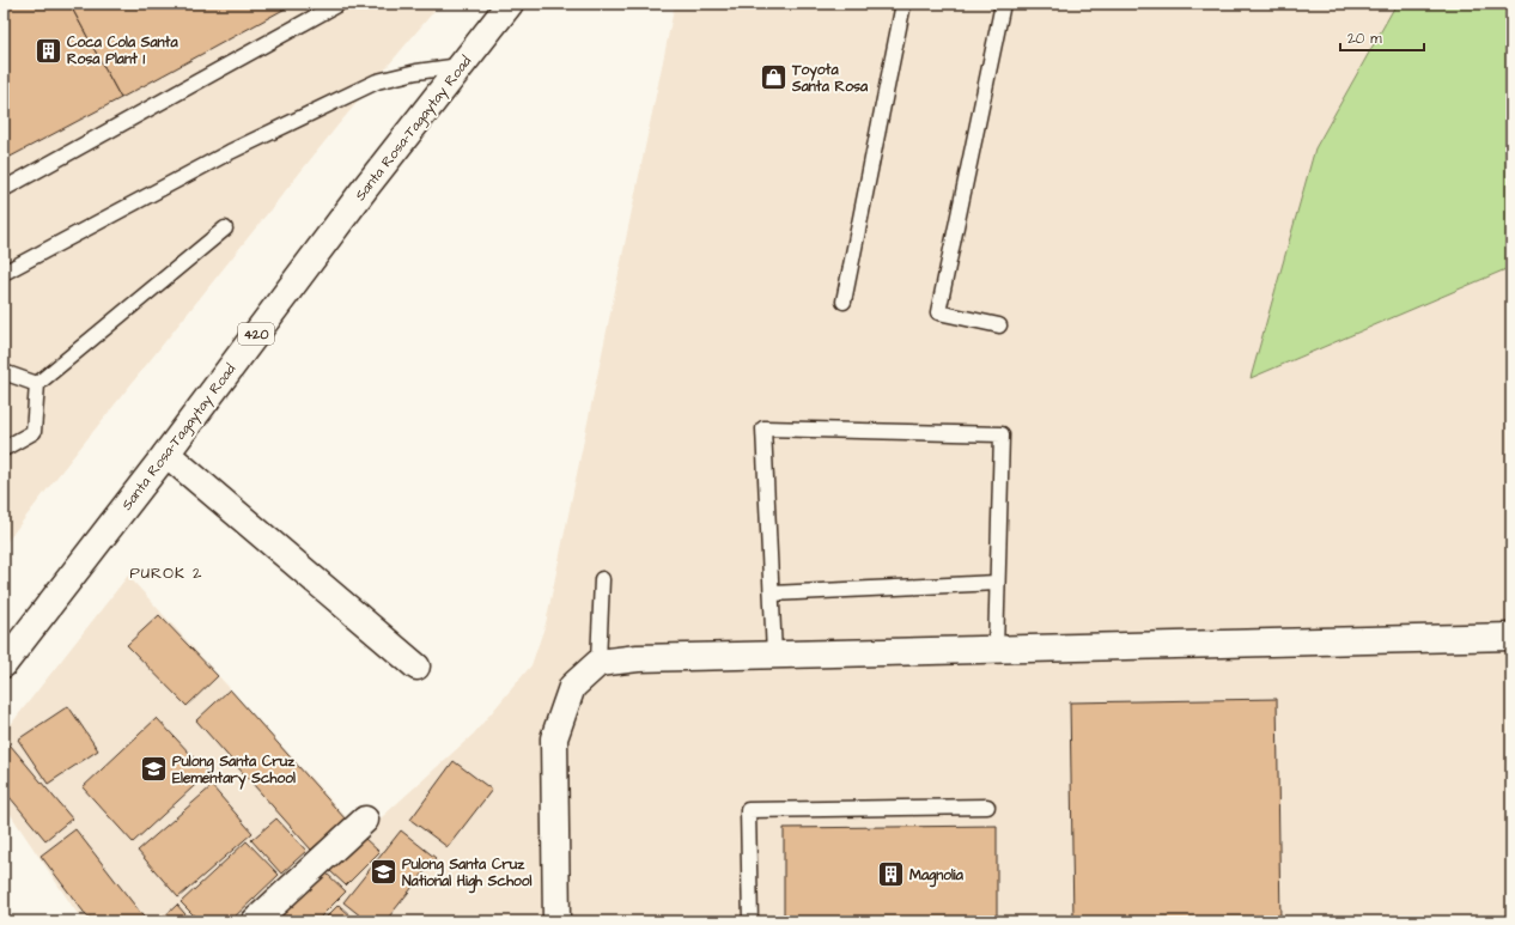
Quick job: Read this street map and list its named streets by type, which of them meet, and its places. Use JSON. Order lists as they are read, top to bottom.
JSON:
{
  "streets": {
    "street": ["Santa Rosa-Tagaytay Road", "420"]
  },
  "districts": ["PUROK 2"],
  "places": {
    "building": ["Coca Cola Santa Rosa Plant 1", "Magnolia"],
    "shop": ["Toyota Santa Rosa"],
    "school or university": ["Pulong Santa Cruz Elementary School", "Pulong Santa Cruz National High School"]
  },
  "scale_bar": "20 m"
}
